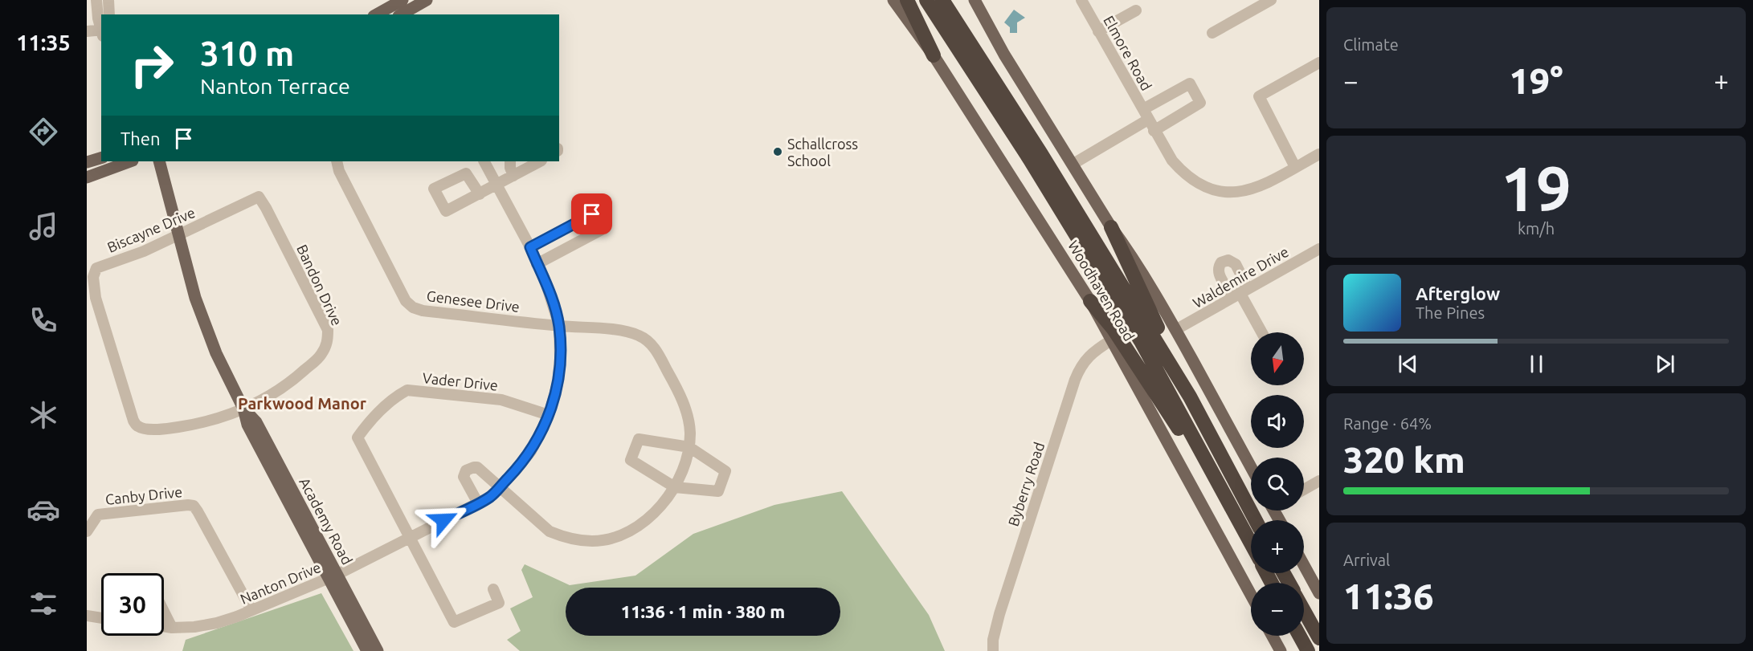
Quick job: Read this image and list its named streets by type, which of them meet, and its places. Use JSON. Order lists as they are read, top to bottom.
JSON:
{
  "streets": {
    "highway": ["Woodhaven Road"],
    "main road": ["Academy Road"],
    "street": [
      "Elmore Road",
      "Biscayne Drive",
      "Waldemire Drive",
      "Bandon Drive",
      "Genesee Drive",
      "Vader Drive",
      "Byberry Road",
      "Canby Drive",
      "Nanton Drive"
    ]
  },
  "crossings": [
    ["Biscayne Drive", "Bandon Drive"],
    ["Biscayne Drive", "Academy Road"],
    ["Bandon Drive", "Academy Road"],
    ["Woodhaven Road", "Byberry Road"],
    ["Genesee Drive", "Nanton Drive"],
    ["Vader Drive", "Nanton Drive"],
    ["Canby Drive", "Nanton Drive"],
    ["Academy Road", "Nanton Drive"]
  ],
  "districts": ["Parkwood Manor"],
  "places": ["Schallcross School"],
  "north": "bottom",
  "page": {
    "tabs": "11:35",
    "tile": [
      "Climate",
      ["19", "km/h"],
      ["Range · 64%", "320 km"],
      ["Arrival", "11:36"]
    ],
    "turn": ["310 m", "Nanton Terrace"],
    "heat": ["−", "19°", "+"],
    "then": "Then",
    "song": ["Afterglow", "The Pines"],
    "map_buttons": ["+", "−"],
    "limit": "30",
    "trip": "11:36 · 1 min · 380 m"
  }
}
